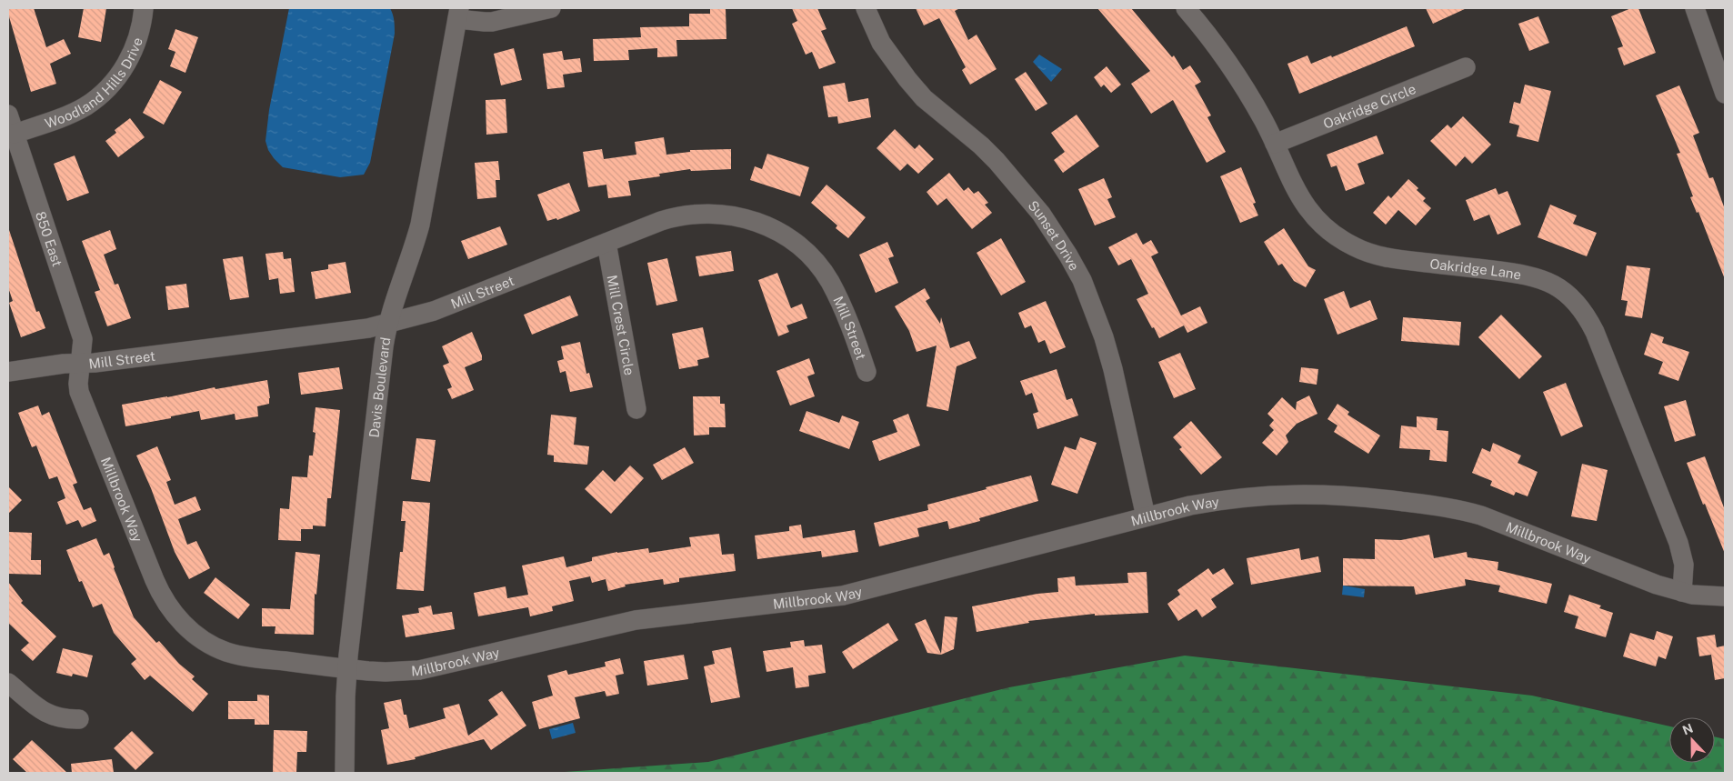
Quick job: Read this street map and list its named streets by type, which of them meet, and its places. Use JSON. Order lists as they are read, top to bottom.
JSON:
{
  "streets": {
    "street": [
      "Woodland Hills Drive",
      "Oakridge Circle",
      "Sunset Drive",
      "850 East",
      "Oakridge Lane",
      "Mill Street",
      "Mill Crest Circle",
      "Davis Boulevard",
      "Millbrook Way"
    ]
  },
  "crossings": [
    ["Woodland Hills Drive", "850 East"],
    ["Oakridge Circle", "Oakridge Lane"],
    ["Sunset Drive", "Millbrook Way"],
    ["850 East", "Mill Street"],
    ["850 East", "Millbrook Way"],
    ["Oakridge Lane", "Millbrook Way"],
    ["Mill Street", "Mill Crest Circle"],
    ["Mill Street", "Davis Boulevard"],
    ["Mill Street", "Millbrook Way"],
    ["Davis Boulevard", "Millbrook Way"]
  ],
  "north": "top"
}
